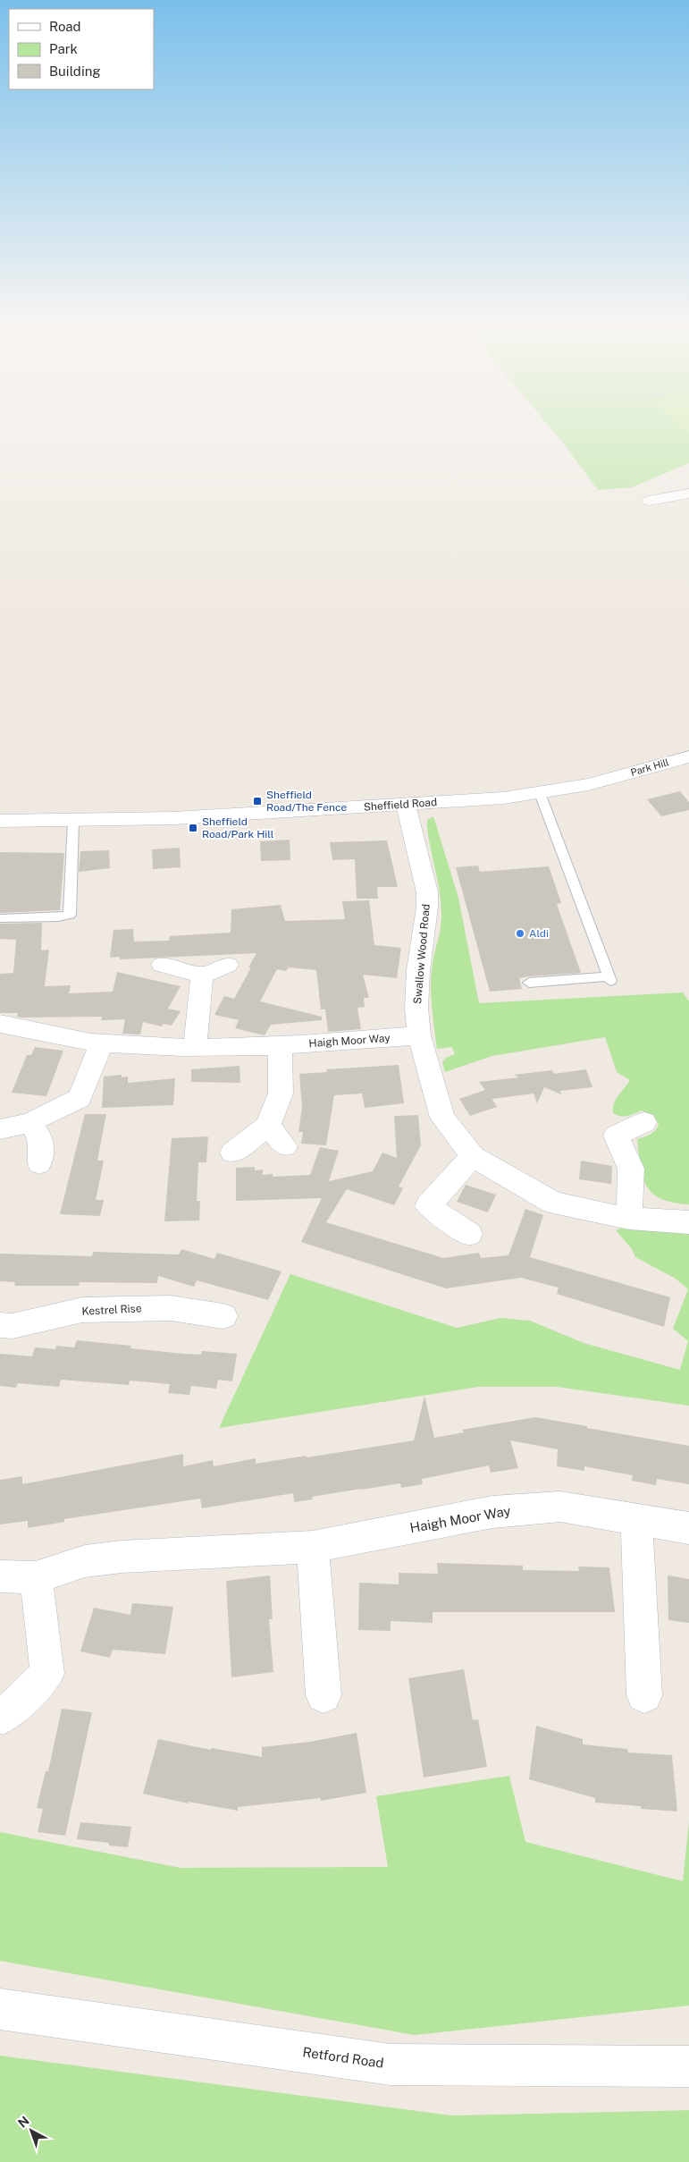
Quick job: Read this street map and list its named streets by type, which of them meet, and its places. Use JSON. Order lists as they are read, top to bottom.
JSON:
{
  "streets": {
    "street": [
      "Park Hill",
      "Sheffield Road",
      "Swallow Wood Road",
      "Haigh Moor Way",
      "Kestrel Rise",
      "Retford Road"
    ]
  },
  "crossings": [
    ["Park Hill", "Sheffield Road"],
    ["Sheffield Road", "Swallow Wood Road"],
    ["Swallow Wood Road", "Haigh Moor Way"]
  ],
  "places": {
    "transit": ["Sheffield Road/The Fence", "Sheffield Road/Park Hill"],
    "other": ["Aldi"]
  },
  "legend": ["Road", "Park", "Building"],
  "north": "top left"
}
